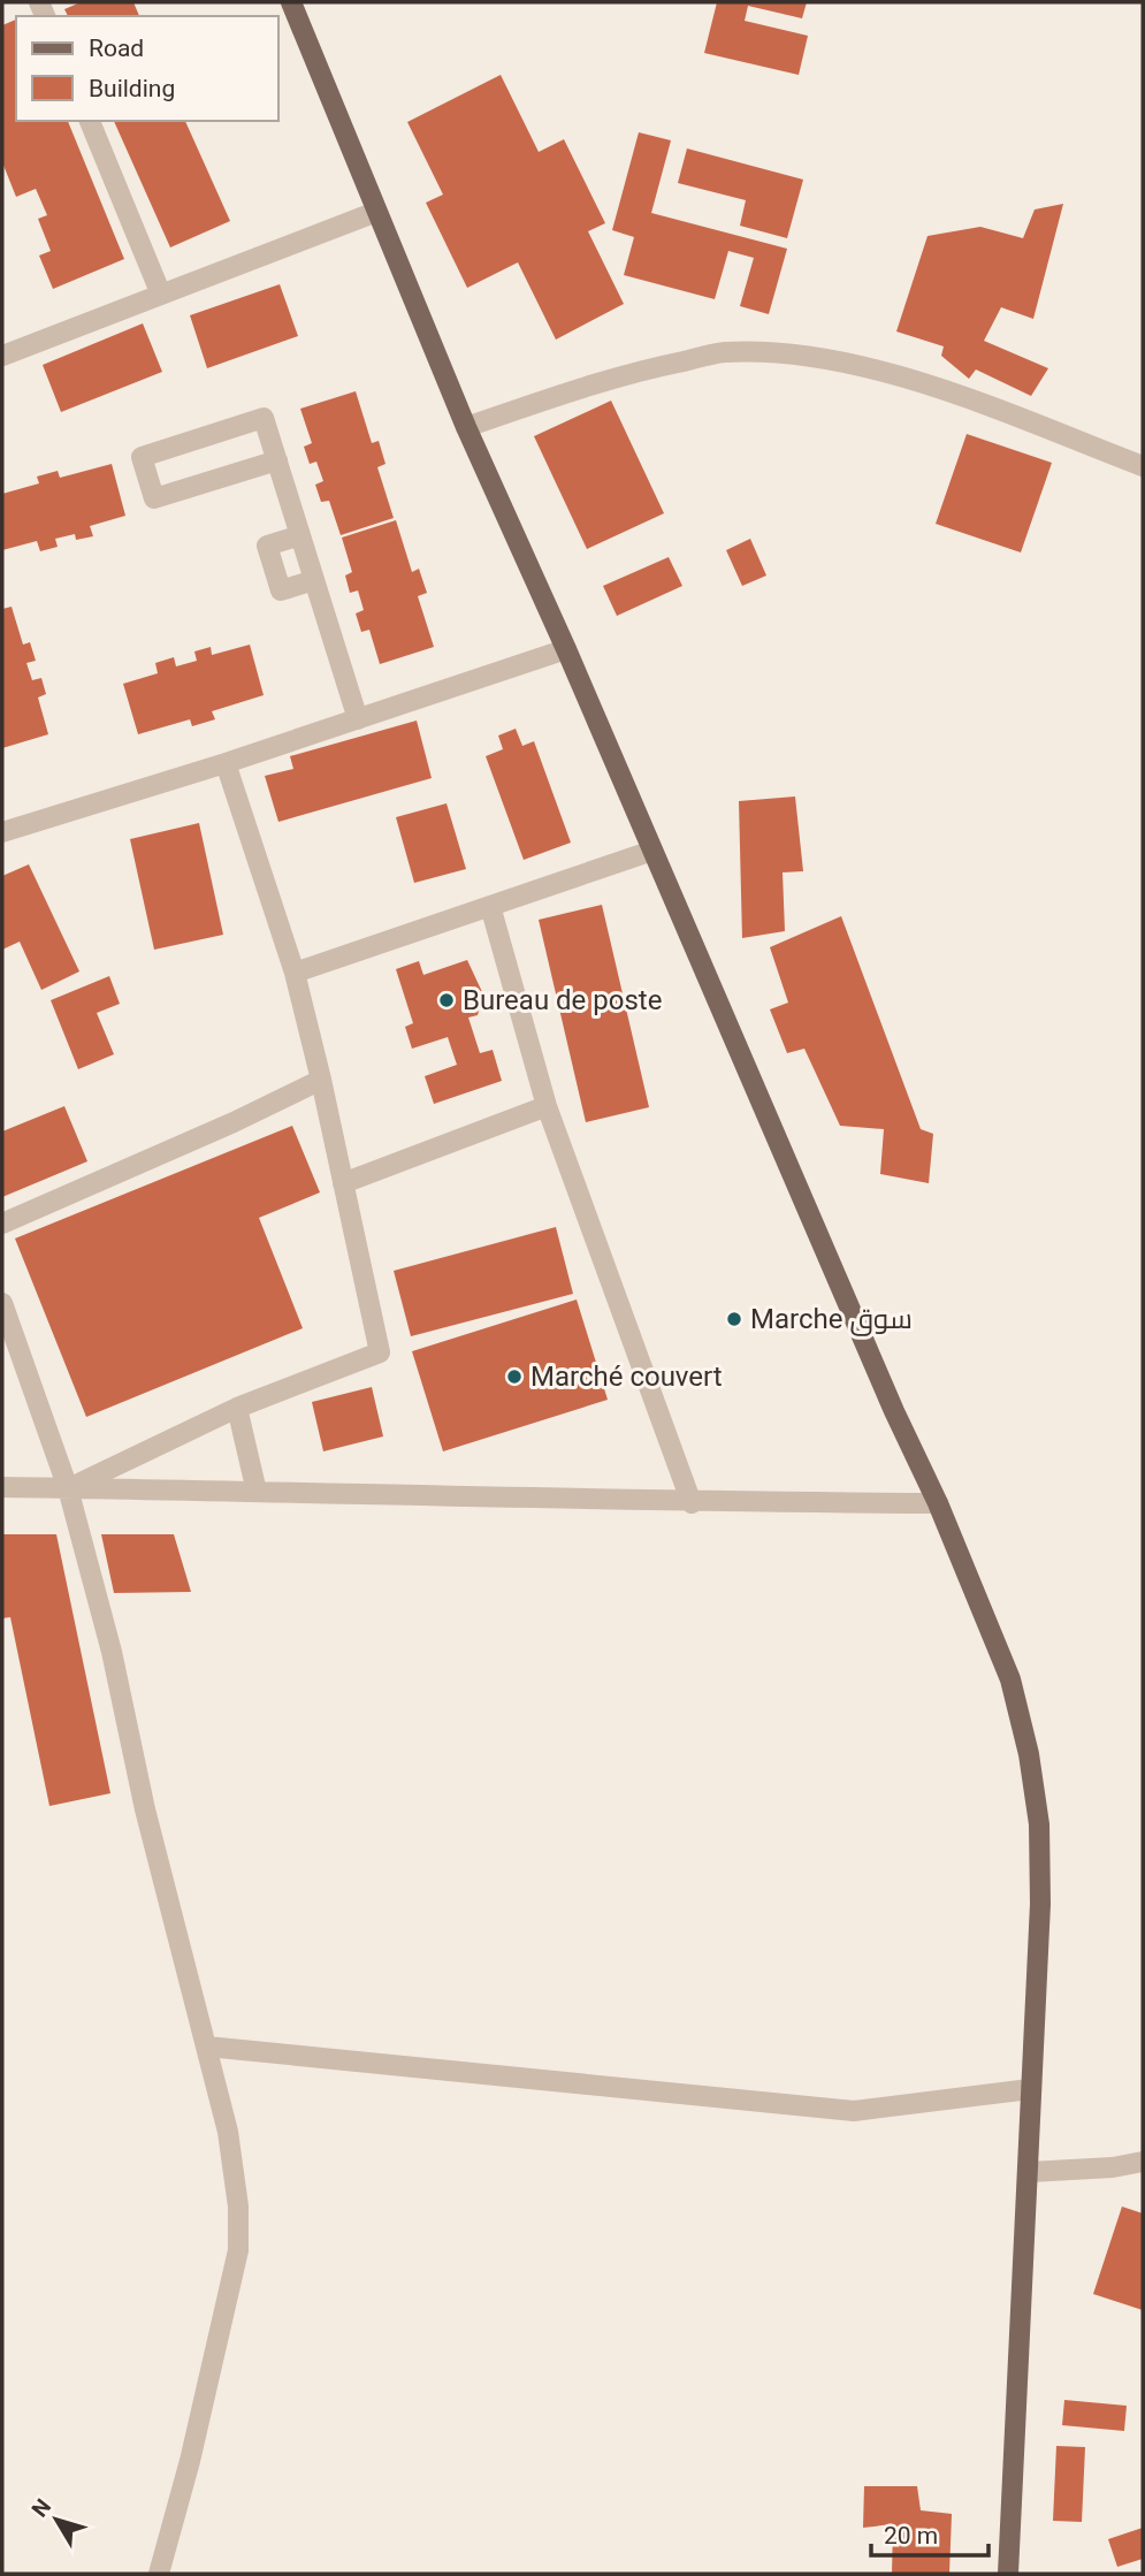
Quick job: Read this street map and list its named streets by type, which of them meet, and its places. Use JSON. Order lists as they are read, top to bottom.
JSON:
{
  "places": ["Bureau de poste", "Marche سوق", "Marché couvert"],
  "legend": ["Road", "Building"],
  "scale_bar": "20 m",
  "north": "top left"
}
